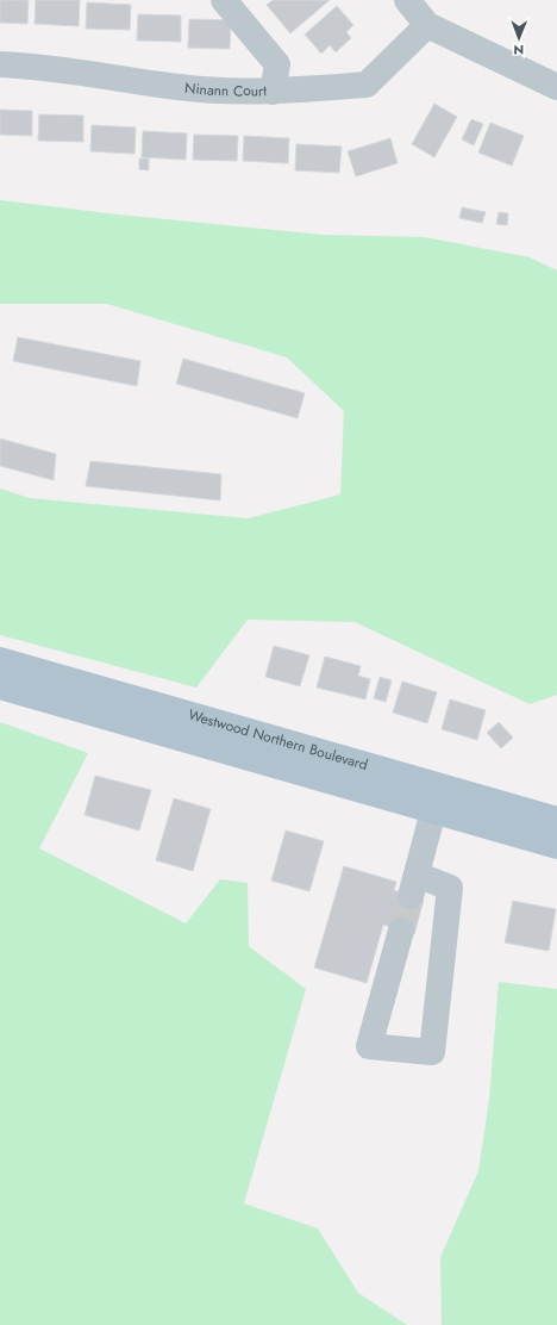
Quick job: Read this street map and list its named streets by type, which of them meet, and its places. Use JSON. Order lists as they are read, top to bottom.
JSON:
{
  "streets": {
    "main road": ["Westwood Northern Boulevard"],
    "street": ["Ninann Court"]
  },
  "north": "bottom"
}
